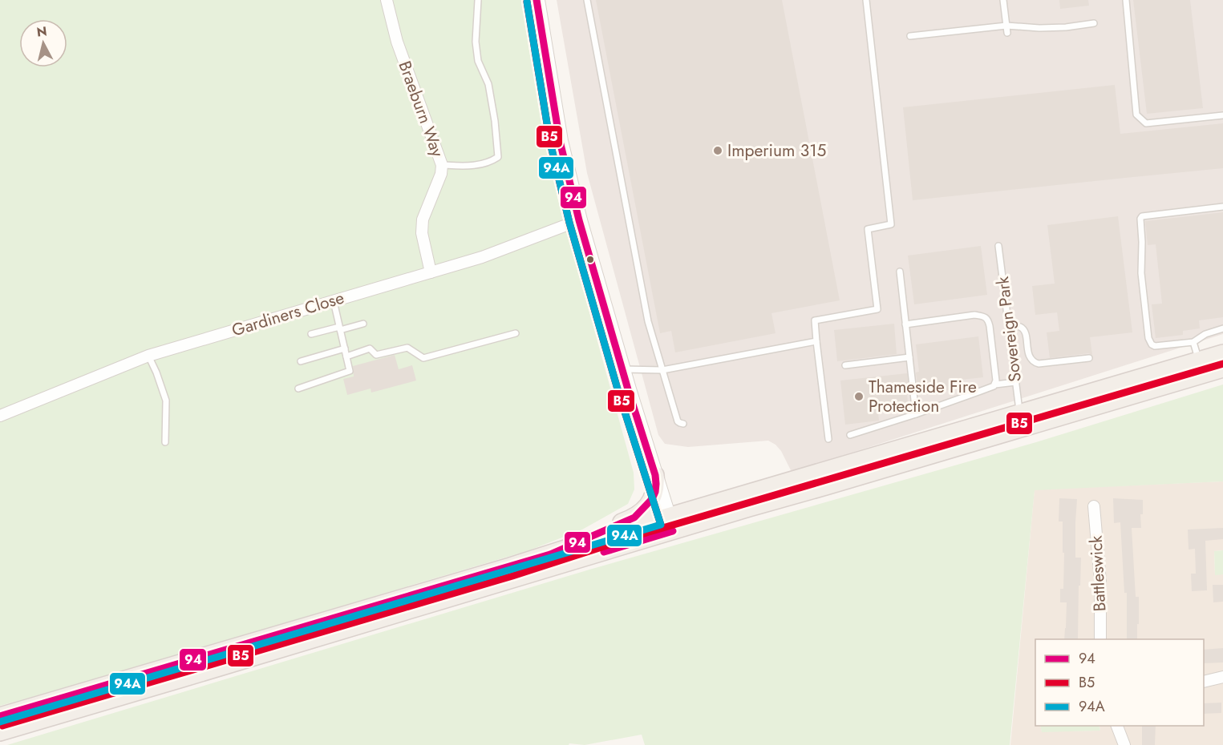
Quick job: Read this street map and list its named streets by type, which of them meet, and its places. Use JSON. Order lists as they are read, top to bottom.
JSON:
{
  "streets": {
    "street": ["Braeburn Way", "Gardiners Close", "Battleswick"],
    "lane": ["Sovereign Park"]
  },
  "crossings": [
    ["Braeburn Way", "Gardiners Close"]
  ],
  "places": ["Imperium 315", "Thameside Fire Protection"],
  "lines": ["transit line 94", "transit line B5", "transit line 94A"],
  "legend": ["94", "B5", "94A"],
  "north": "top"
}
